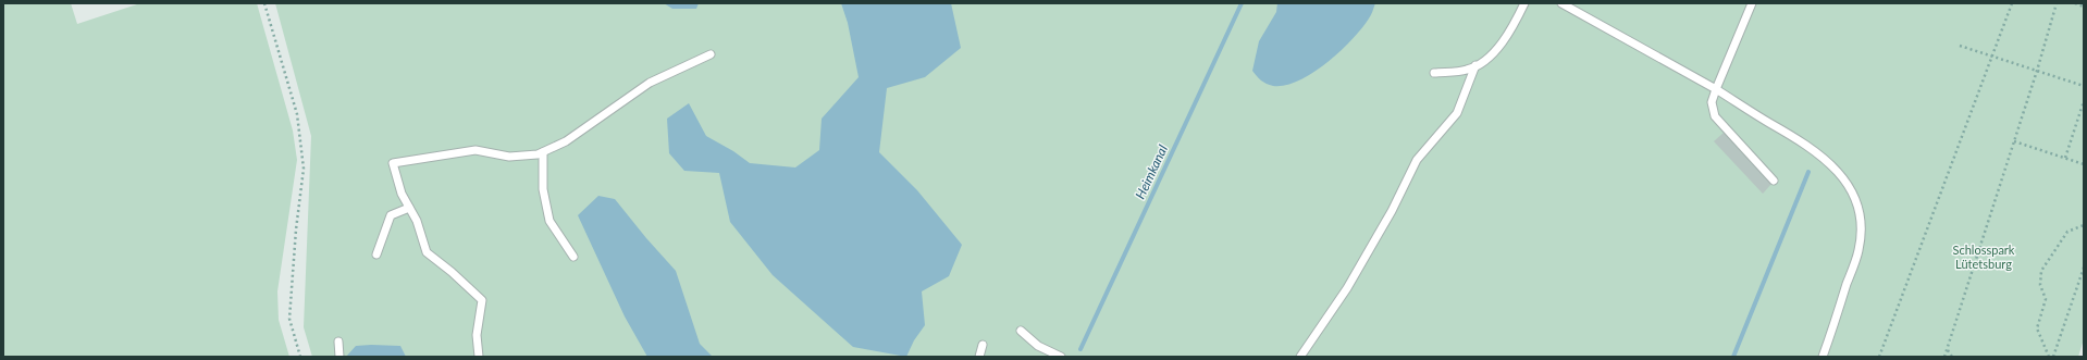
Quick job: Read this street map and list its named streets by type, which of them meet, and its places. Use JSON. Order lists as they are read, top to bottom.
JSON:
{
  "water": ["Heimkanal"],
  "parks": ["Schlosspark Lütetsburg"]
}
